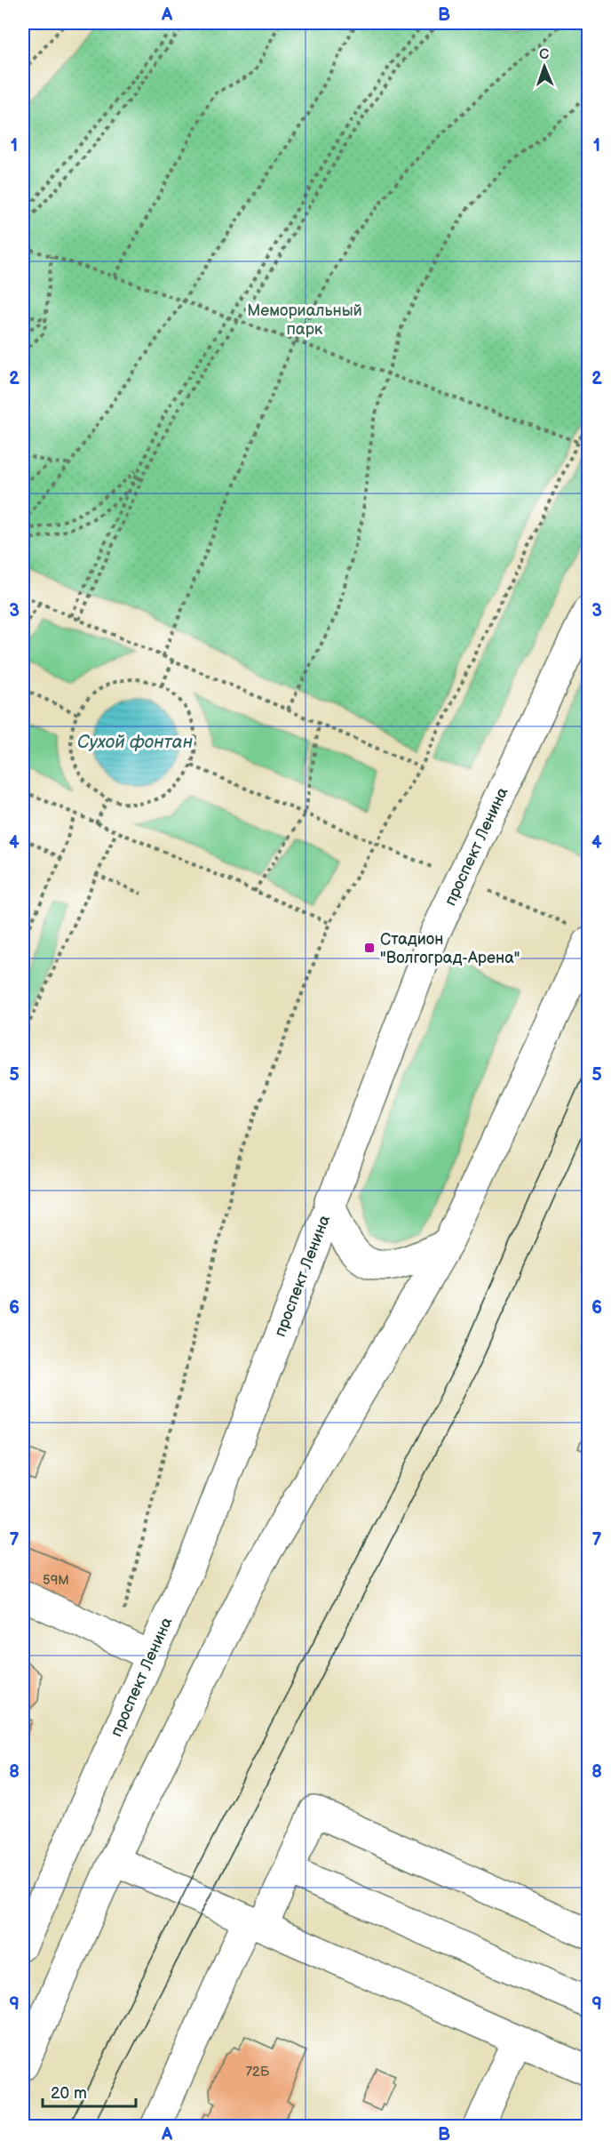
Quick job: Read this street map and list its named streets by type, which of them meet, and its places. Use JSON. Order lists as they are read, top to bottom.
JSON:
{
  "streets": {
    "main road": ["проспект Ленина"]
  },
  "water": ["Сухой фонтан"],
  "parks": ["Мемориальный парк"],
  "places": {
    "transit": ["Стадион \"Волгоград-Арена\""]
  },
  "house_numbers": ["59М", "72Б"],
  "scale_bar": "20 m",
  "north": "top",
  "grid": {
    "columns": ["A", "B"],
    "rows": [
      "1",
      "2",
      "3",
      "4",
      "5",
      "6",
      "7",
      "8",
      "9"
    ]
  }
}
